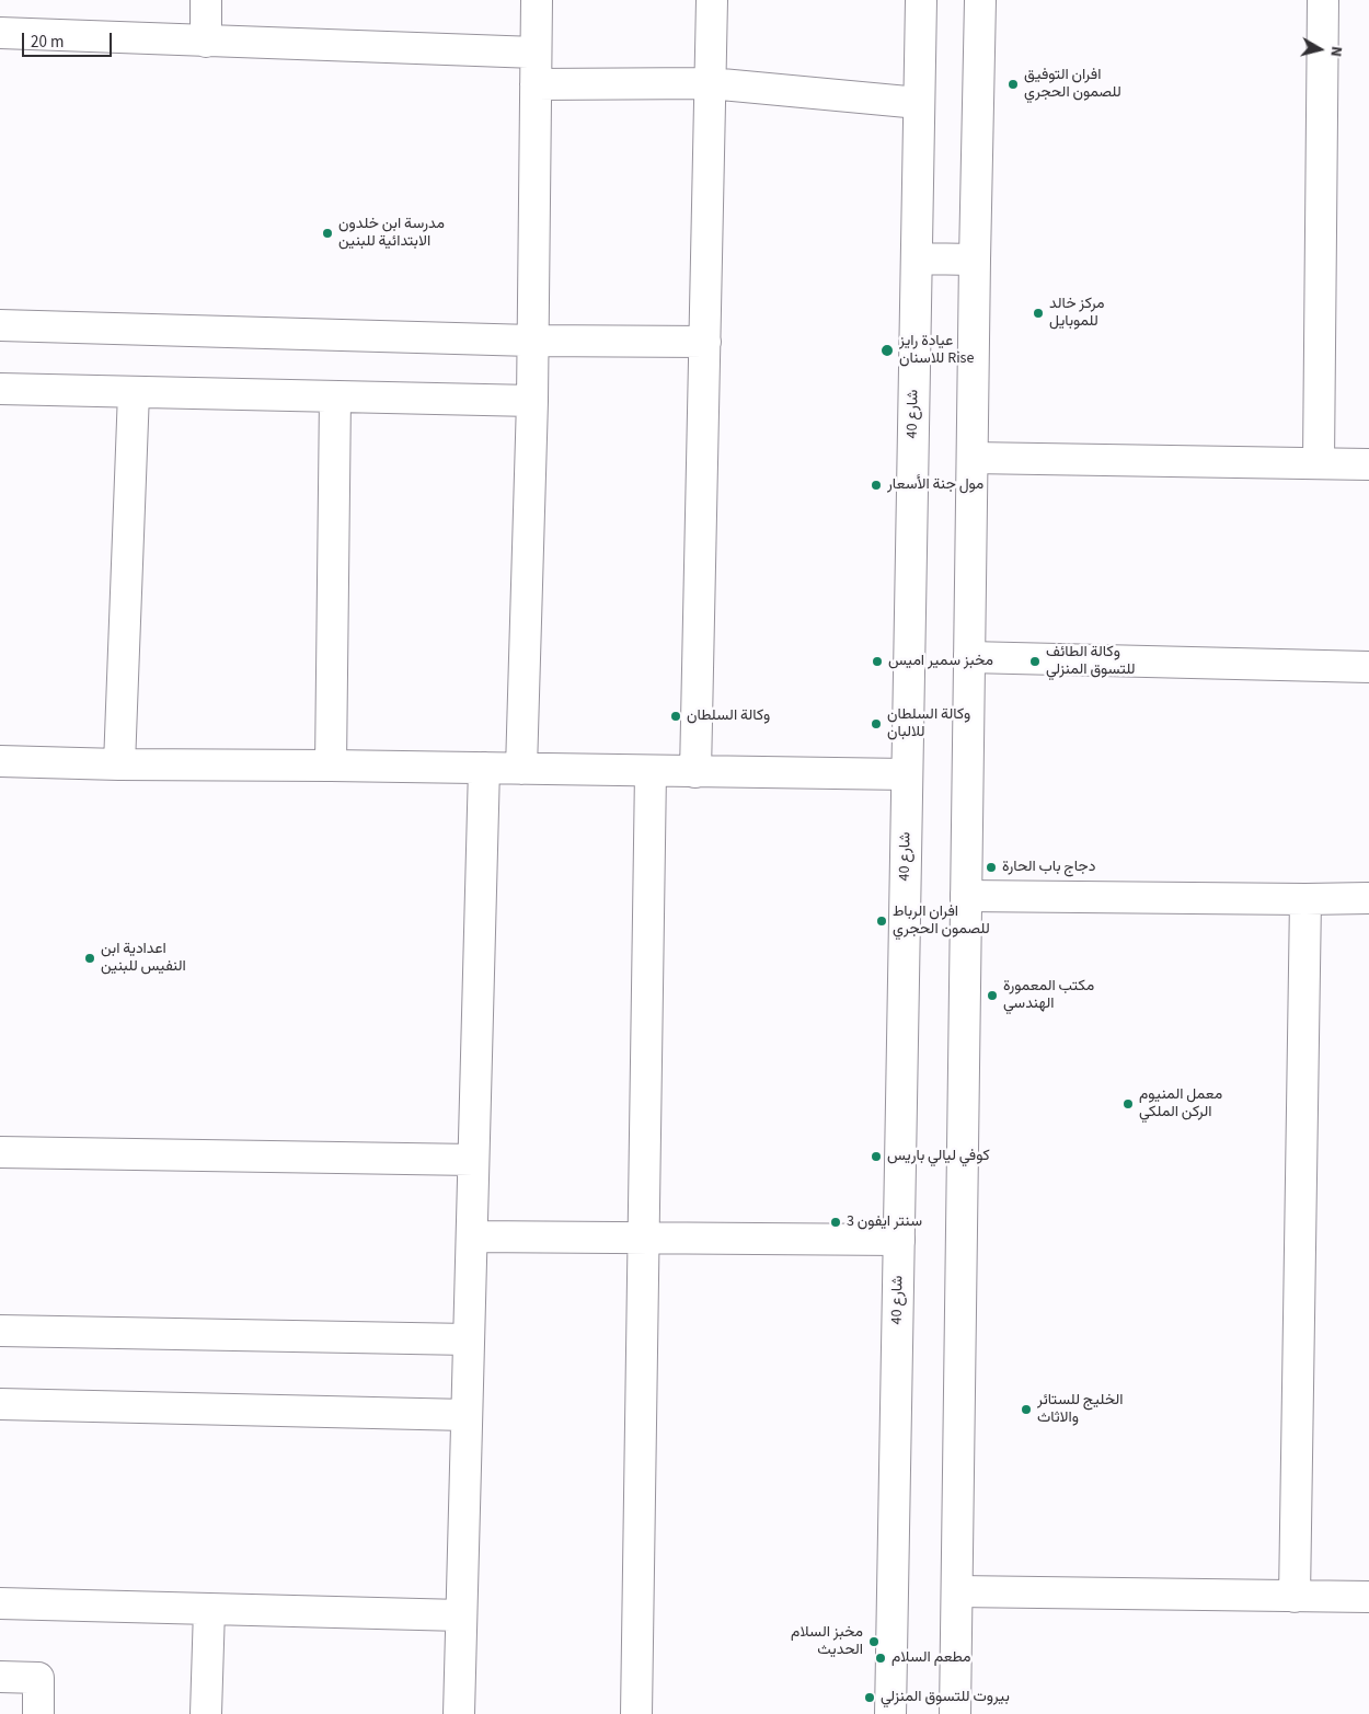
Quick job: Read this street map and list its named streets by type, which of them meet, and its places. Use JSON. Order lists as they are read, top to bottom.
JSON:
{
  "streets": {
    "street": ["شارع 40"]
  },
  "places": [
    "افران التوفيق للصمون الحجري",
    "مدرسة ابن خلدون الابتدائية للبنين",
    "مركز خالد للموبايل",
    "عيادة رايز للاسنان Rise",
    "مول جنة الأسعار",
    "مخبز سمير اميس",
    "وكالة الطائف للتسوق المنزلي",
    "وكالة السلطان",
    "وكالة السلطان للالبان",
    "دجاج باب الحارة",
    "افران الرباط للصمون الحجري",
    "اعدادية ابن النفيس للبنين",
    "مكتب المعمورة الهندسي",
    "معمل المنيوم الركن الملكي",
    "كوفي ليالي باريس",
    "سنتر ايفون 3",
    "الخليج للستائر والاثاث",
    "مخبز السلام الحديث",
    "مطعم السلام",
    "بيروت للتسوق المنزلي"
  ],
  "scale_bar": "20 m",
  "north": "right"
}
